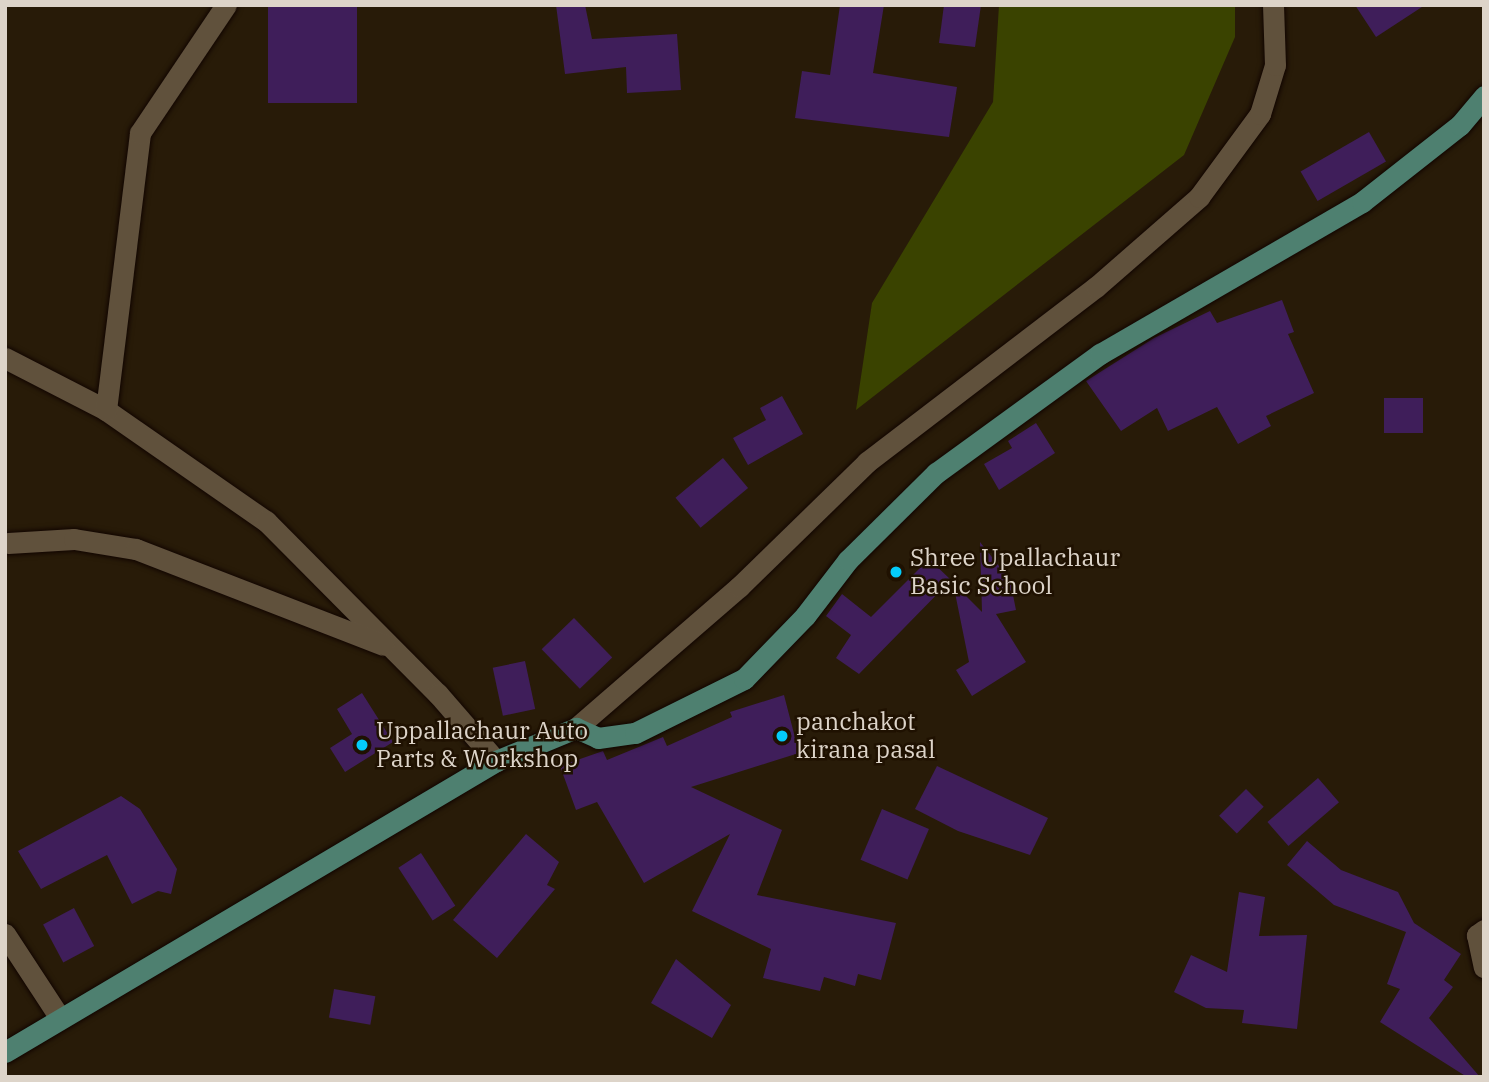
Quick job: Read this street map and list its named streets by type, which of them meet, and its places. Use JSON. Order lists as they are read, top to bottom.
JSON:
{
  "places": ["Shree Upallachaur Basic School", "panchakot kirana pasal", "Uppallachaur Auto Parts & Workshop"]
}
